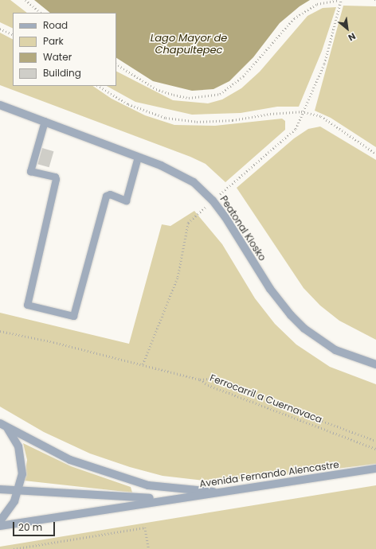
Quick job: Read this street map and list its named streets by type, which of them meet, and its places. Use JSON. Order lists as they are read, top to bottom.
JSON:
{
  "streets": {
    "street": ["Peatonal Kiosko", "Avenida Fernando Alencastre"],
    "path": ["Ferrocarril a Cuernavaca"]
  },
  "water": ["Lago Mayor de Chapultepec"],
  "legend": [
    "Road",
    "Park",
    "Water",
    "Building"
  ],
  "scale_bar": "20 m",
  "north": "bottom right"
}
